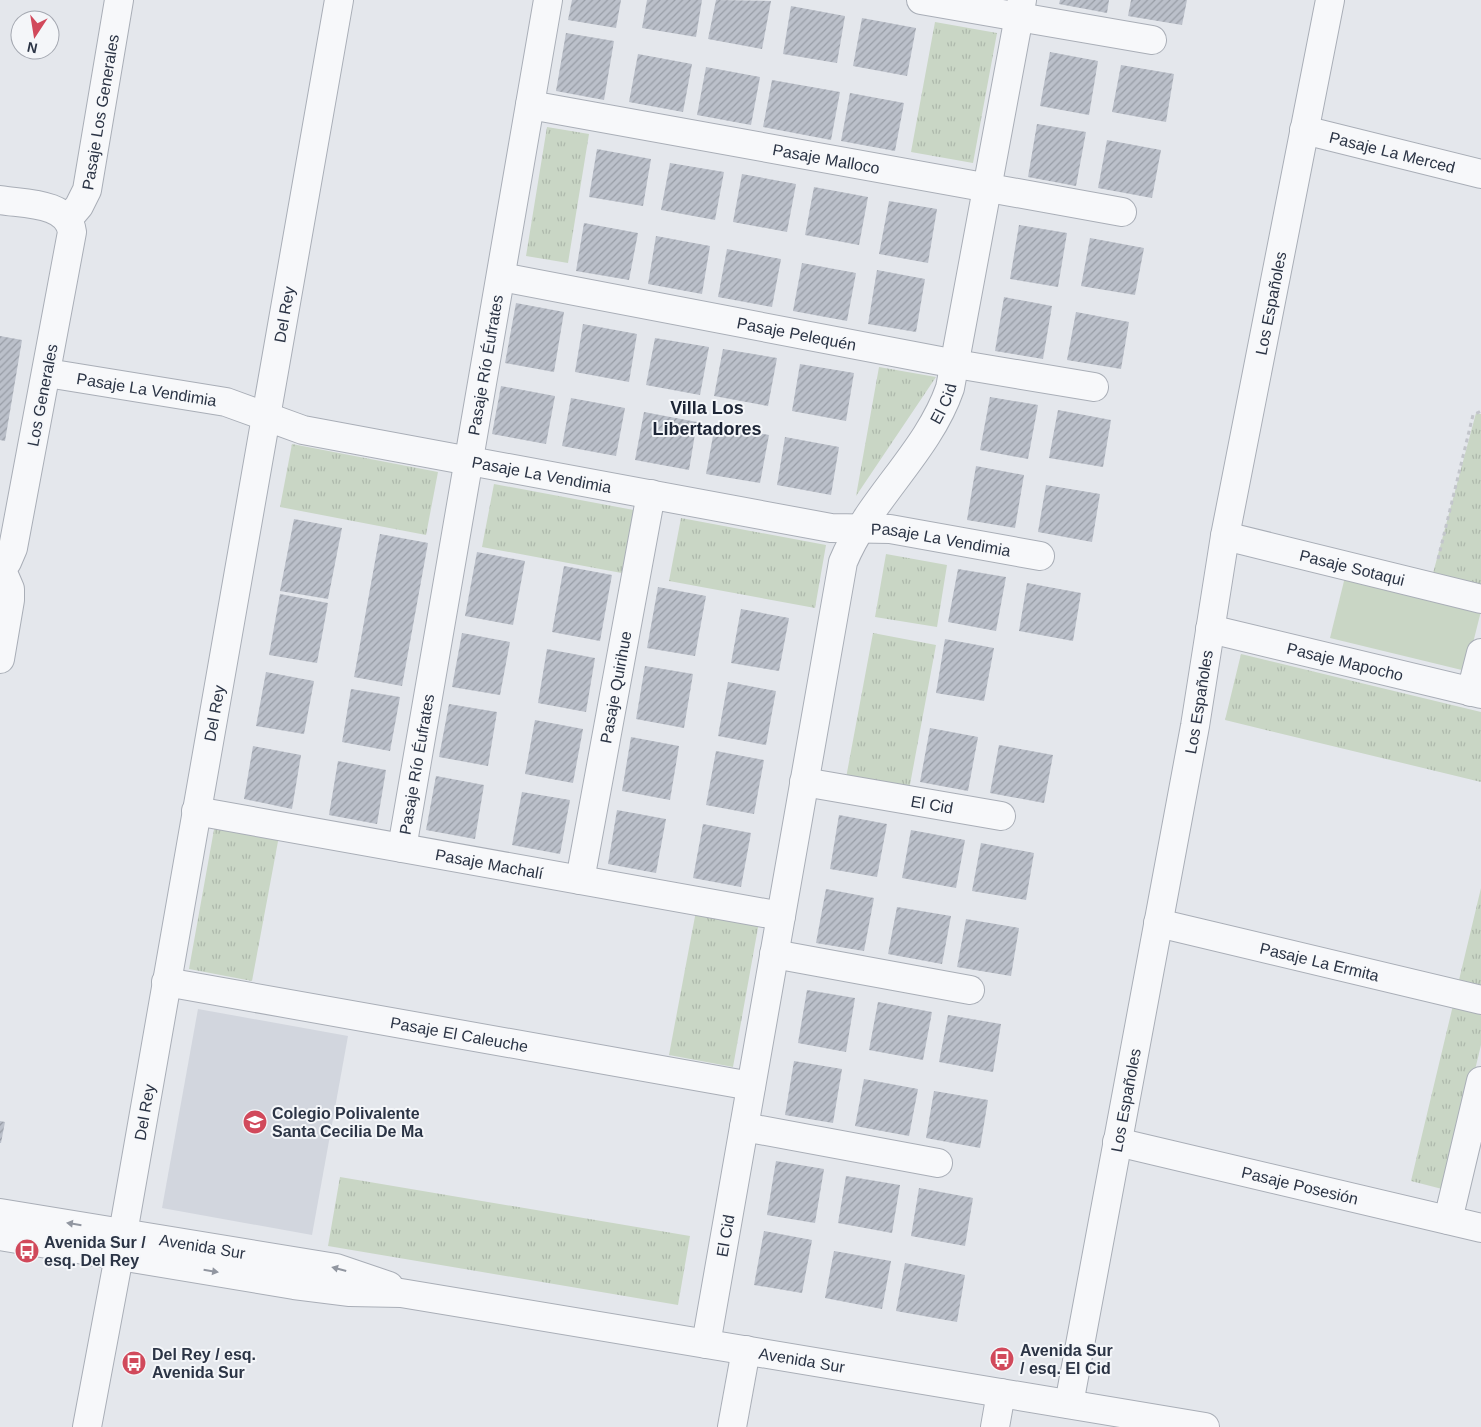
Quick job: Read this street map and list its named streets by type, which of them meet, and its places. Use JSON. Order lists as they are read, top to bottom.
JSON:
{
  "streets": {
    "street": [
      "Pasaje Los Generales",
      "Pasaje La Merced",
      "Pasaje Malloco",
      "Los Españoles",
      "Del Rey",
      "Pasaje Pelequén",
      "Pasaje Río Éufrates",
      "Pasaje La Vendimia",
      "Los Generales",
      "El Cid",
      "Pasaje Sotaqui",
      "Pasaje Mapocho",
      "Pasaje Quirihue",
      "Pasaje Machalí",
      "Pasaje La Ermita",
      "Pasaje El Caleuche",
      "Pasaje Posesión",
      "Avenida Sur"
    ]
  },
  "crossings": [
    ["Pasaje Los Generales", "Los Generales"],
    ["Pasaje La Merced", "Los Españoles"],
    ["Pasaje Malloco", "Pasaje Río Éufrates"],
    ["Pasaje Malloco", "El Cid"],
    ["Los Españoles", "Pasaje Sotaqui"],
    ["Los Españoles", "Pasaje Mapocho"],
    ["Los Españoles", "Pasaje La Ermita"],
    ["Los Españoles", "Pasaje Posesión"],
    ["Los Españoles", "Avenida Sur"],
    ["Del Rey", "Pasaje La Vendimia"],
    ["Del Rey", "Pasaje Machalí"],
    ["Del Rey", "Pasaje El Caleuche"],
    ["Del Rey", "Avenida Sur"],
    ["Pasaje Pelequén", "Pasaje Río Éufrates"],
    ["Pasaje Pelequén", "El Cid"],
    ["Pasaje Río Éufrates", "Pasaje La Vendimia"],
    ["Pasaje Río Éufrates", "Pasaje Machalí"],
    ["Pasaje La Vendimia", "Los Generales"],
    ["Pasaje La Vendimia", "El Cid"],
    ["Pasaje La Vendimia", "Pasaje Quirihue"],
    ["El Cid", "Pasaje Machalí"],
    ["El Cid", "Pasaje El Caleuche"],
    ["El Cid", "Avenida Sur"],
    ["Pasaje Quirihue", "Pasaje Machalí"]
  ],
  "districts": ["Villa Los Libertadores"],
  "places": {
    "school or university": ["Colegio Polivalente Santa Cecilia De Ma"],
    "bus stop": ["Avenida Sur / esq. Del Rey", "Avenida Sur / esq. El Cid", "Del Rey / esq. Avenida Sur"]
  },
  "north": "bottom"
}
